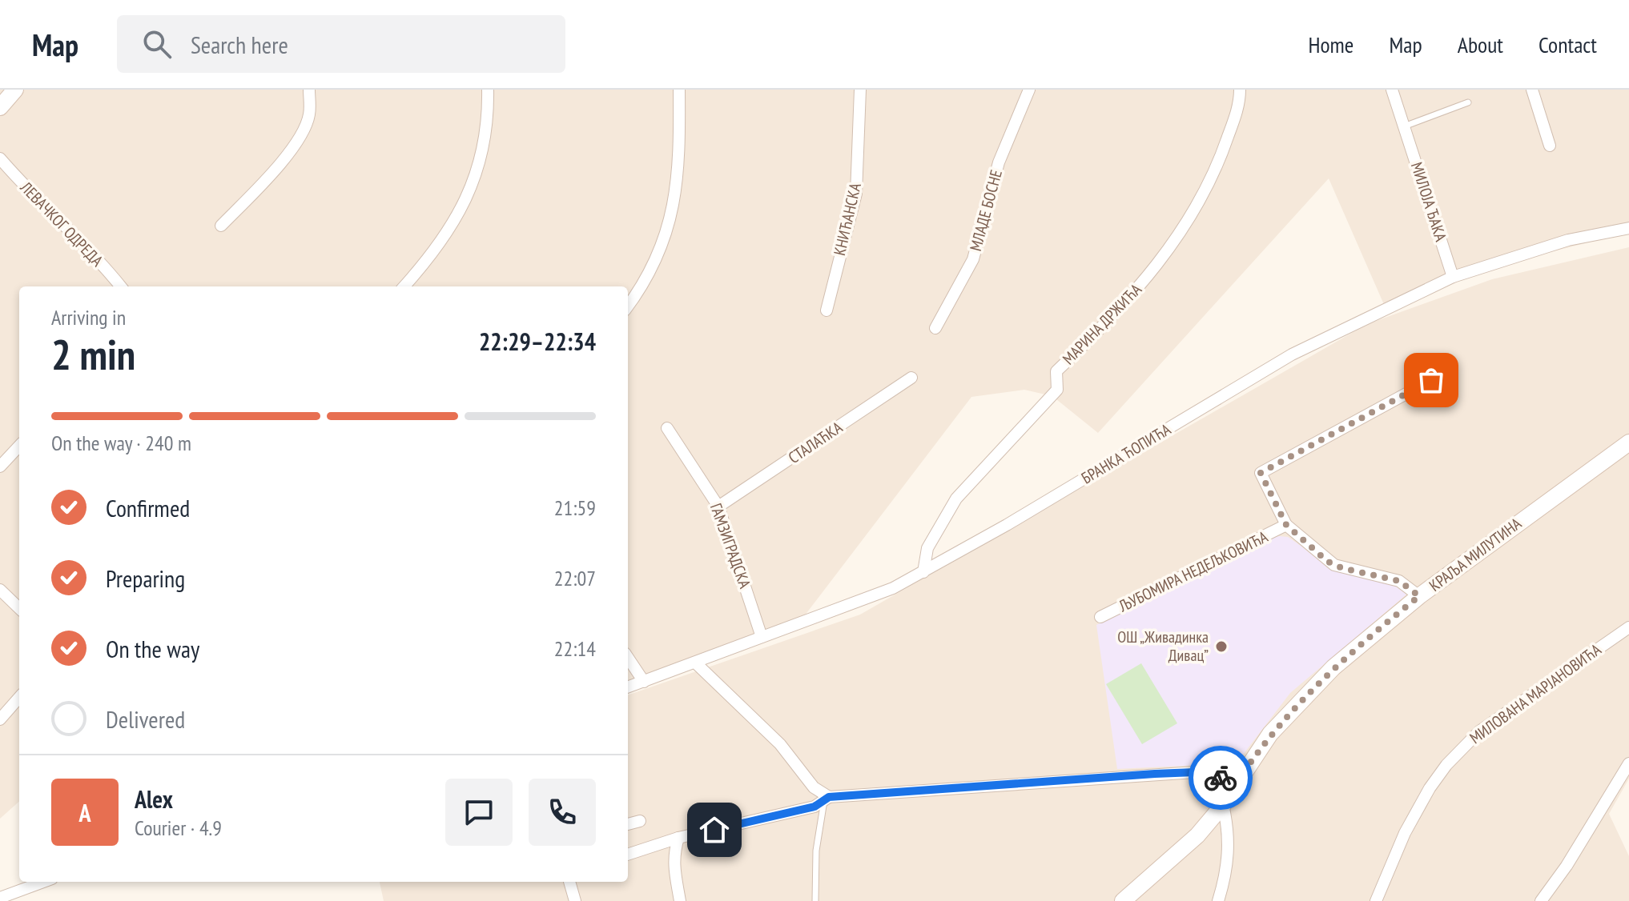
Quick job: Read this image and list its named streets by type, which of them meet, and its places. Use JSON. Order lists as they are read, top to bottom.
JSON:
{
  "streets": {
    "street": [
      "МИЛОЈА ЂАКА",
      "МЛАДЕ БОСНЕ",
      "КНИЋАНСКА",
      "ЛЕВАЧКОГ ОДРЕДА",
      "МАРИНА ДРЖИЋА",
      "СТАЛАЋКА",
      "БРАНКА ЋОПИЋА",
      "ГАМЗИГРАДСКА",
      "КРАЉА МИЛУТИНА",
      "ЉУБОМИРА НЕДЕЉКОВИЋА",
      "МИЛОВАНА МАРЈАНОВИЋА"
    ]
  },
  "crossings": [
    ["МИЛОЈА ЂАКА", "БРАНКА ЋОПИЋА"],
    ["МАРИНА ДРЖИЋА", "БРАНКА ЋОПИЋА"],
    ["СТАЛАЋКА", "ГАМЗИГРАДСКА"],
    ["БРАНКА ЋОПИЋА", "ГАМЗИГРАДСКА"],
    ["КРАЉА МИЛУТИНА", "ЉУБОМИРА НЕДЕЉКОВИЋА"]
  ],
  "places": ["ОШ „Живадинка Дивац”"],
  "page": {
    "header": "Map",
    "search": "Search here",
    "nav": [
      "Home",
      "Map",
      "About",
      "Contact"
    ],
    "heading": ["2 min", "Arriving in", "22:29–22:34"],
    "panel": ["Alex", "Courier · 4.9"],
    "bar": "On the way · 240 m",
    "list": [
      ["Confirmed", "21:59"],
      ["Preparing", "22:07"],
      ["On the way", "22:14"],
      "Delivered"
    ],
    "round": "A"
  }
}
